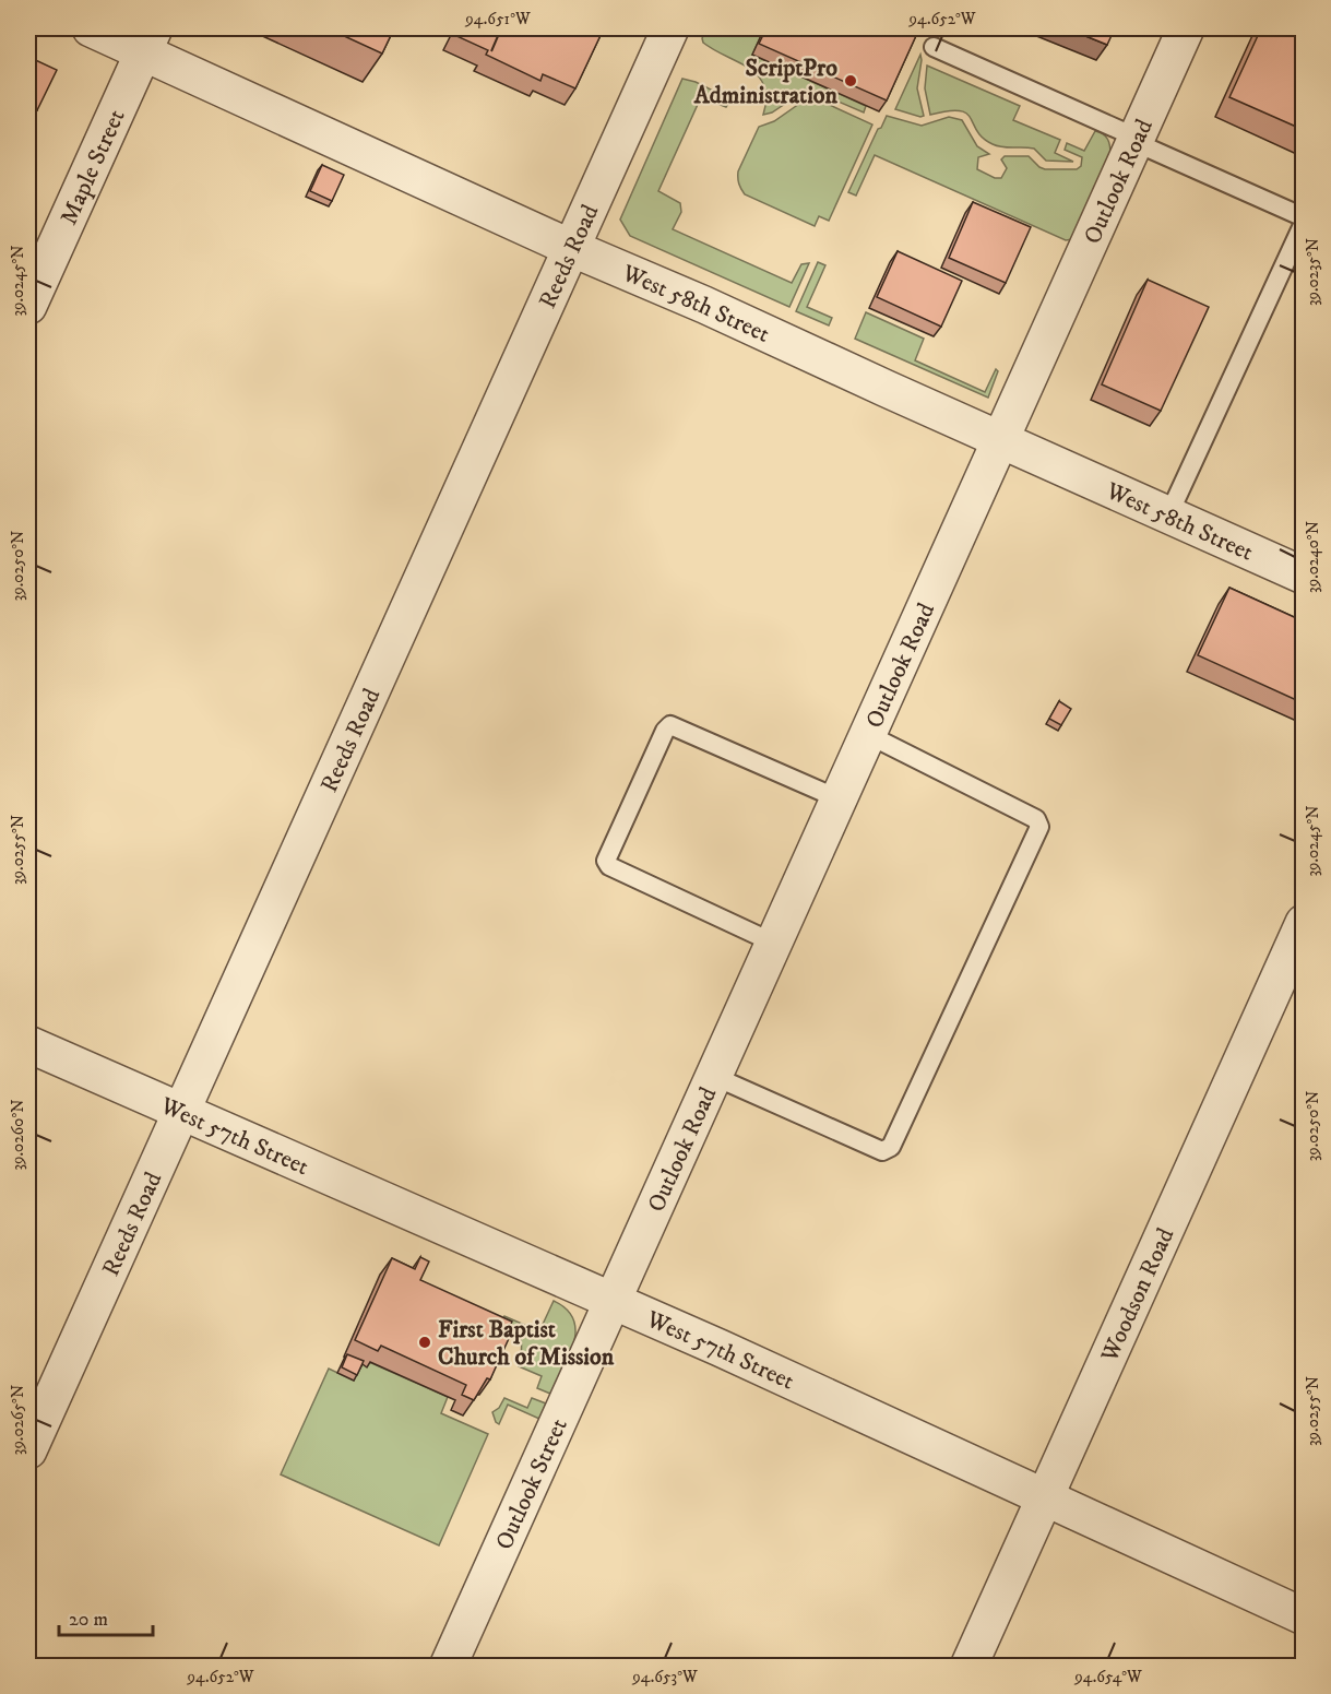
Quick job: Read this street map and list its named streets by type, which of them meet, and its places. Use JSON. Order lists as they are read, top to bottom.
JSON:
{
  "streets": {
    "street": [
      "Maple Street",
      "Outlook Road",
      "Reeds Road",
      "West 58th Street",
      "West 57th Street",
      "Woodson Road",
      "Outlook Street"
    ]
  },
  "crossings": [
    ["Maple Street", "West 58th Street"],
    ["Outlook Road", "West 58th Street"],
    ["Outlook Road", "West 57th Street"],
    ["Outlook Road", "Outlook Street"],
    ["Reeds Road", "West 58th Street"],
    ["Reeds Road", "West 57th Street"],
    ["West 57th Street", "Woodson Road"],
    ["West 57th Street", "Outlook Street"]
  ],
  "places": ["ScriptPro Administration", "First Baptist Church of Mission"],
  "scale_bar": "20 m",
  "coordinates": [
    "94.651°W",
    "94.652°W",
    "39.0235°N",
    "39.0245°N",
    "39.0240°N",
    "39.0250°N",
    "39.0255°N",
    "39.0260°N",
    "39.0265°N",
    "94.653°W",
    "94.654°W"
  ]
}
